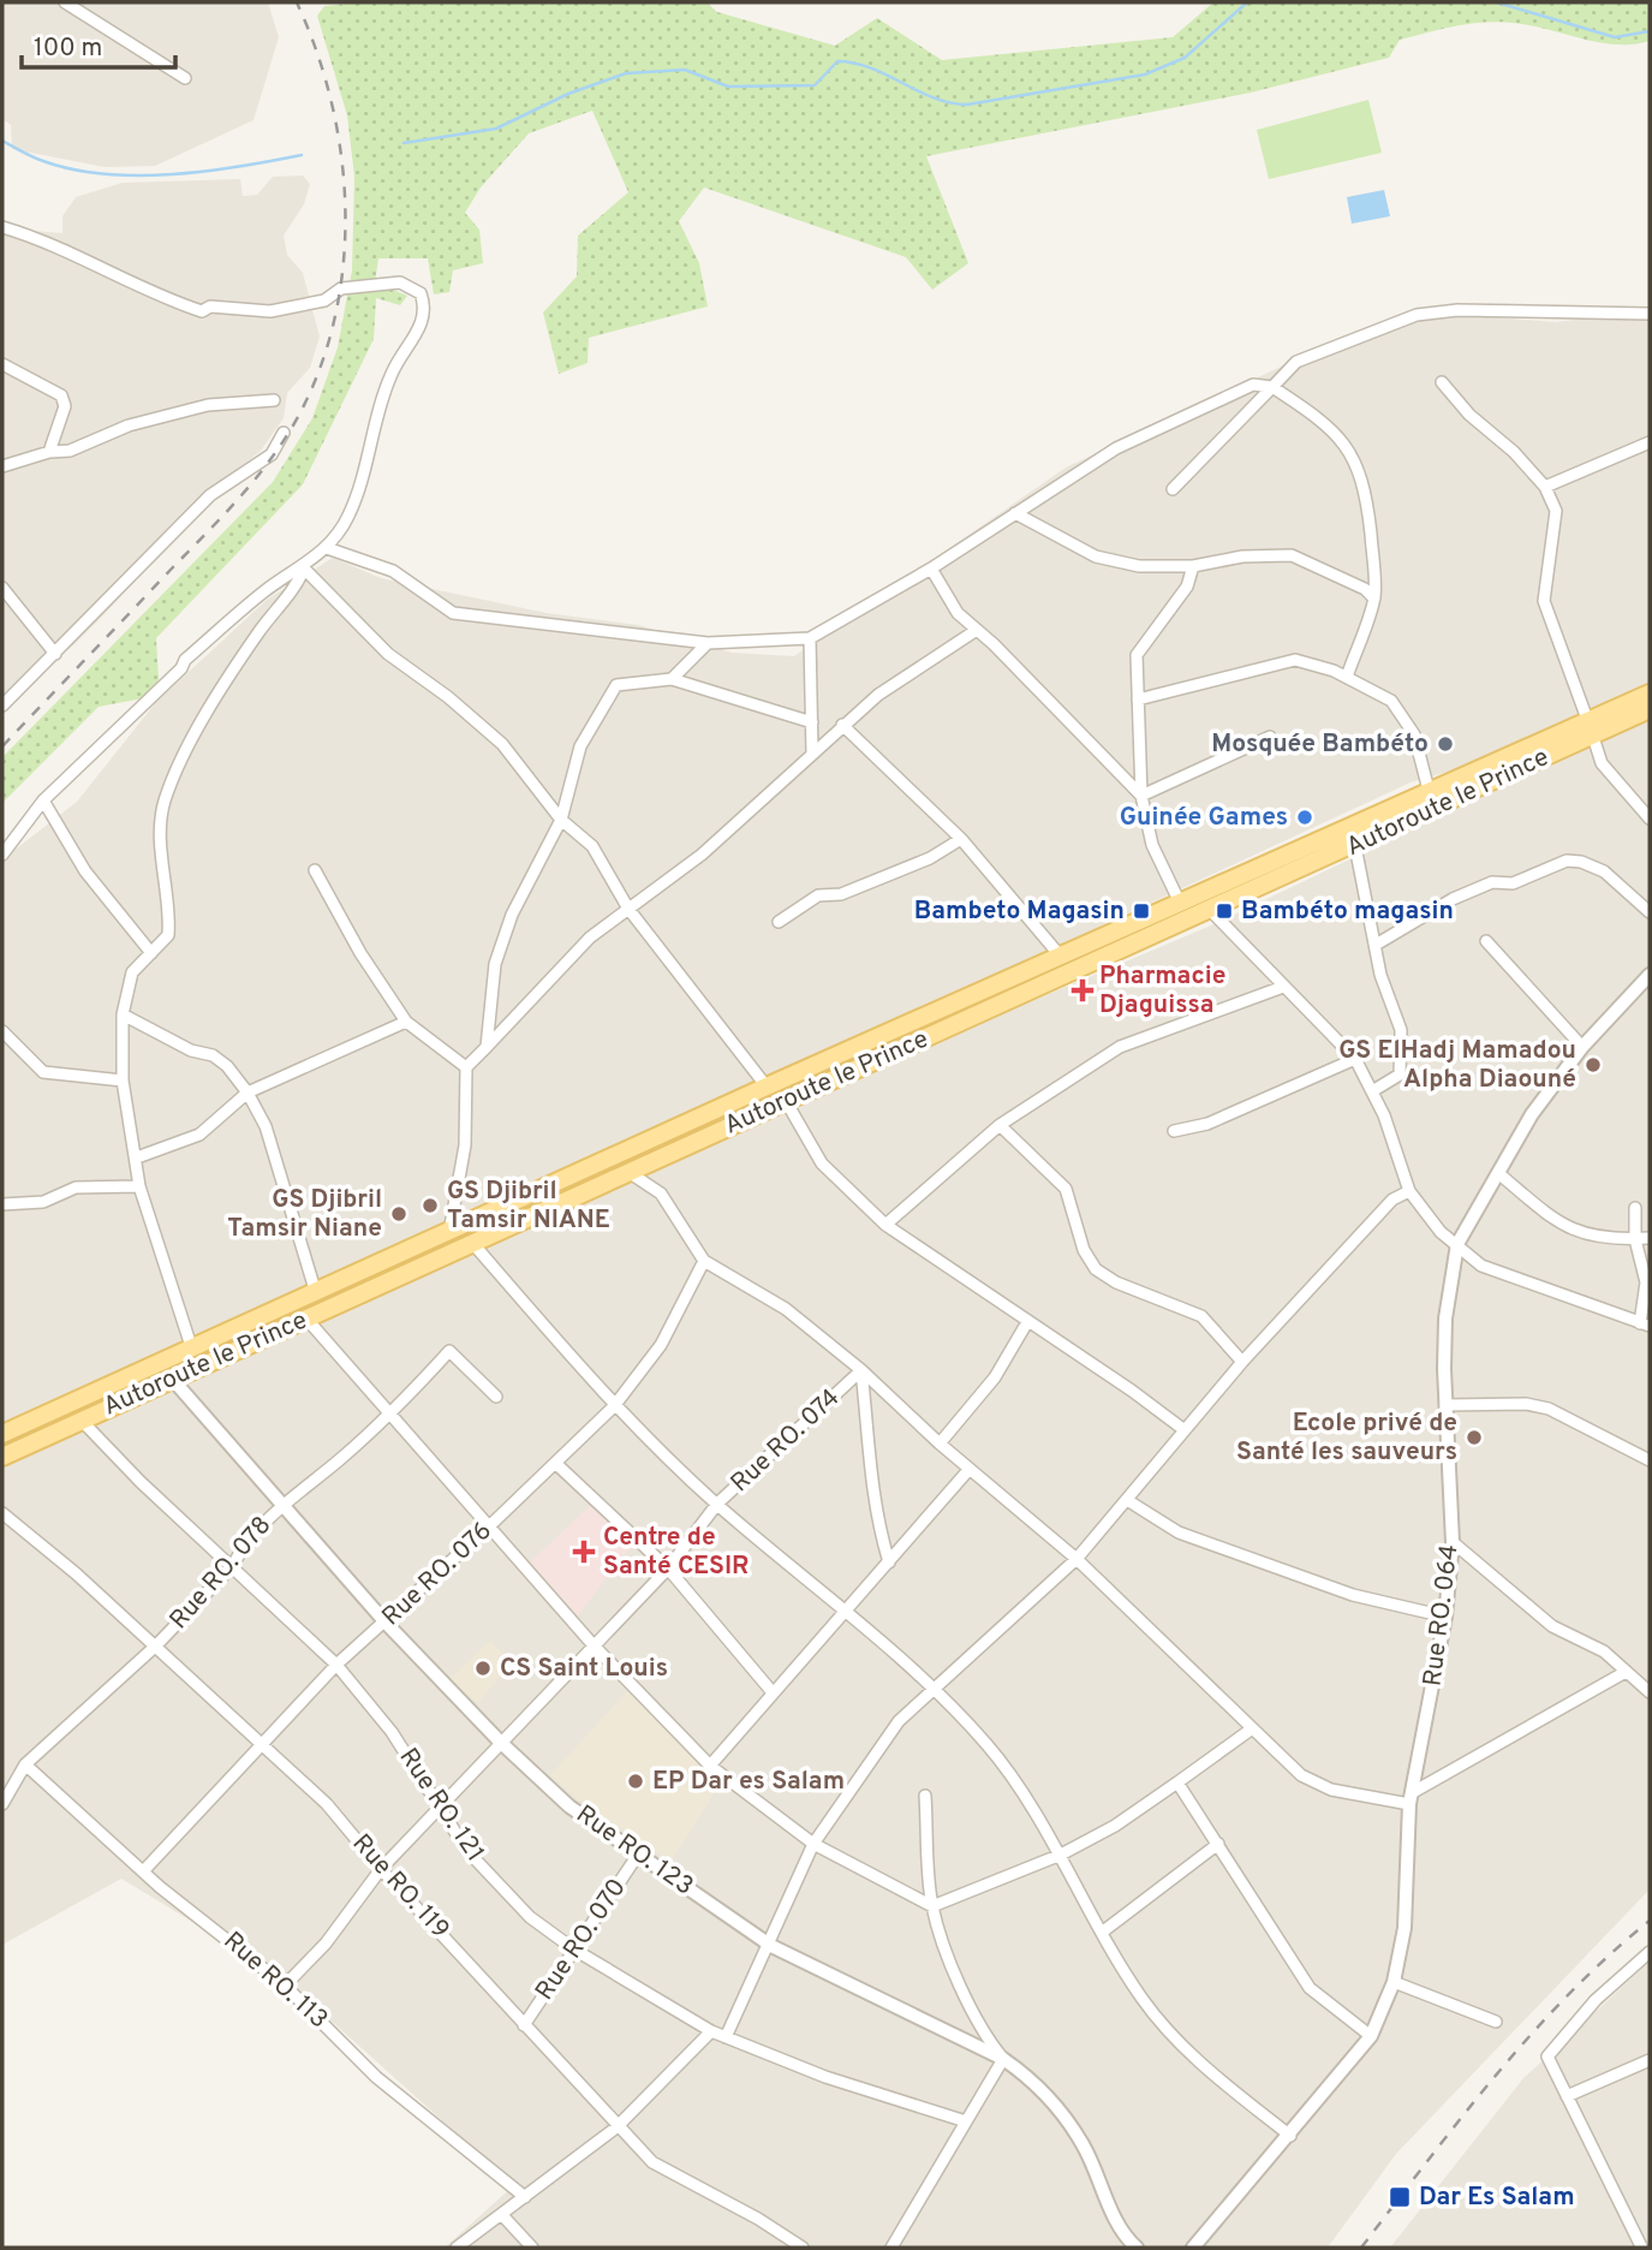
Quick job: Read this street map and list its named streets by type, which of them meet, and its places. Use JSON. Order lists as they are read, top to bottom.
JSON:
{
  "streets": {
    "main road": ["Autoroute le Prince"],
    "street": [
      "Rue RO. 074",
      "Rue RO. 078",
      "Rue RO. 076",
      "Rue RO. 064",
      "Rue RO. 121",
      "Rue RO. 123",
      "Rue RO. 119",
      "Rue RO. 070",
      "Rue RO. 113"
    ]
  },
  "crossings": [
    ["Autoroute le Prince", "Rue RO. 121"],
    ["Autoroute le Prince", "Rue RO. 123"],
    ["Rue RO. 074", "Rue RO. 121"],
    ["Rue RO. 074", "Rue RO. 123"],
    ["Rue RO. 074", "Rue RO. 119"],
    ["Rue RO. 074", "Rue RO. 113"],
    ["Rue RO. 078", "Rue RO. 121"],
    ["Rue RO. 078", "Rue RO. 123"],
    ["Rue RO. 078", "Rue RO. 119"],
    ["Rue RO. 078", "Rue RO. 113"],
    ["Rue RO. 076", "Rue RO. 121"],
    ["Rue RO. 076", "Rue RO. 123"],
    ["Rue RO. 076", "Rue RO. 119"],
    ["Rue RO. 076", "Rue RO. 113"],
    ["Rue RO. 121", "Rue RO. 070"],
    ["Rue RO. 123", "Rue RO. 070"],
    ["Rue RO. 119", "Rue RO. 070"]
  ],
  "places": {
    "other": [
      "Mosquée Bambéto",
      "Guinée Games",
      "GS ElHadj Mamadou Alpha Diaouné",
      "GS Djibril Tamsir NIANE",
      "GS Djibril Tamsir Niane",
      "Ecole privé de Santé les sauveurs",
      "CS Saint Louis",
      "EP Dar es Salam"
    ],
    "transit": ["Bambeto Magasin", "Bambéto magasin", "Dar Es Salam"],
    "health": ["Pharmacie Djaguissa", "Centre de Santé CESIR"]
  },
  "scale_bar": "100 m"
}
